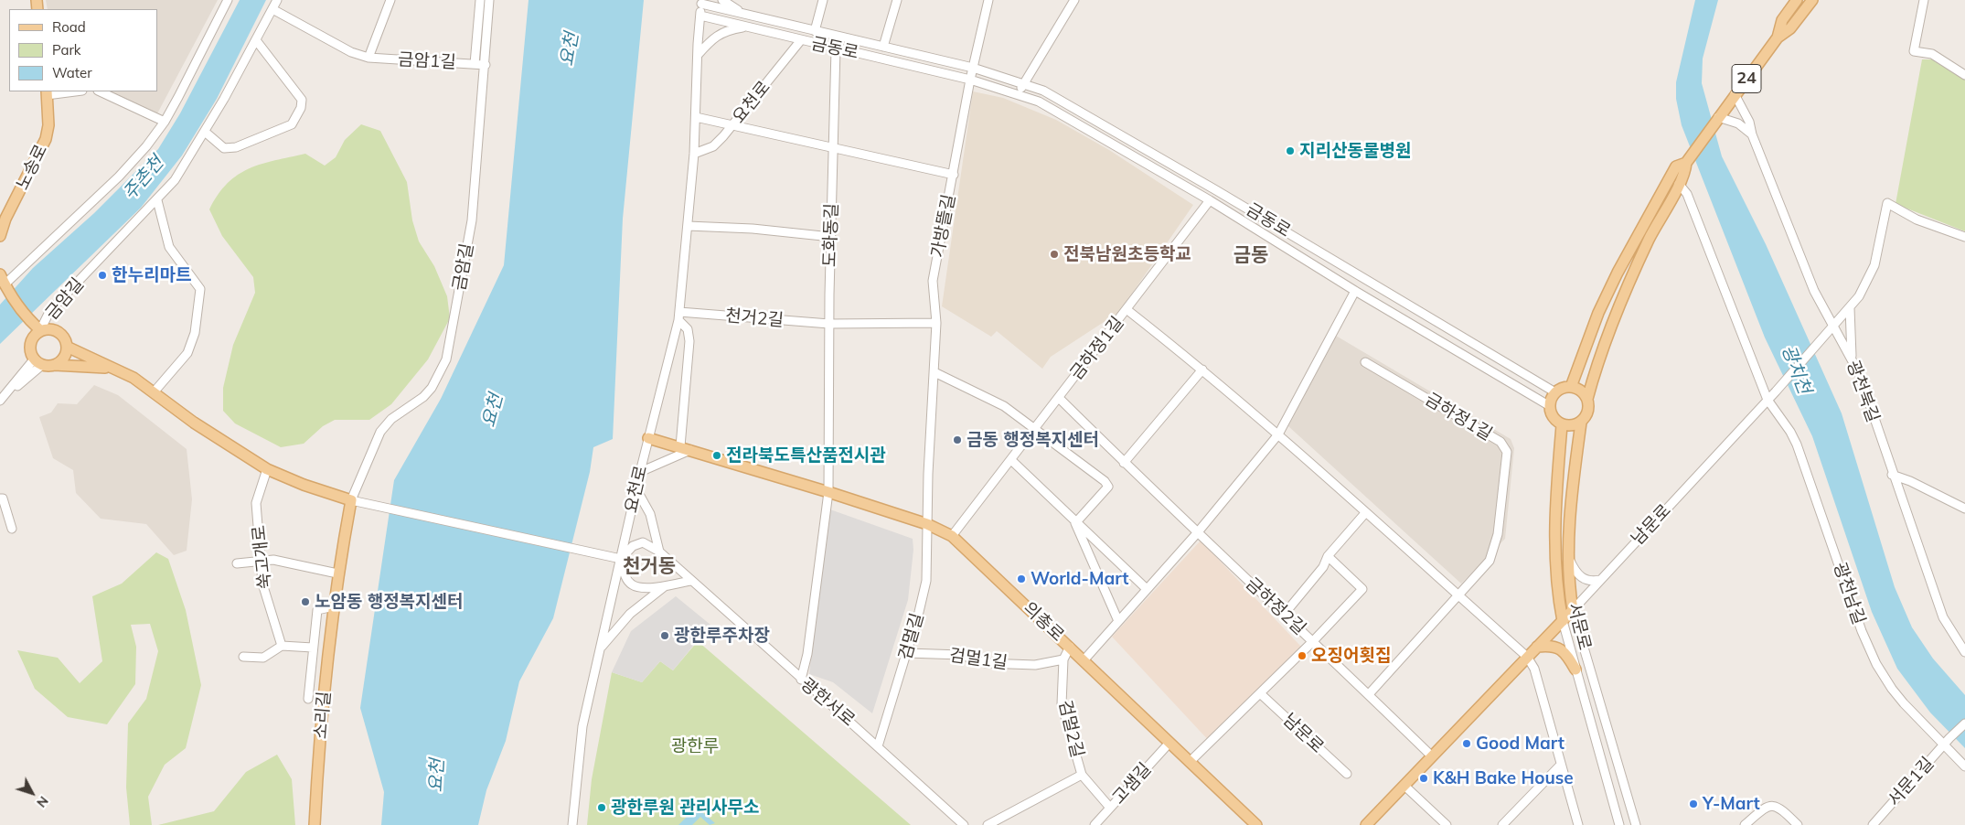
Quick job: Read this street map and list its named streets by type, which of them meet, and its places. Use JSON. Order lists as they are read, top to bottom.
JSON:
{
  "streets": {
    "main road": [
      "금동로",
      "24",
      "노송로",
      "남문로",
      "의총로",
      "서문로",
      "소리길"
    ],
    "street": [
      "금암1길",
      "요천로",
      "가방뜰길",
      "도화동길",
      "금암길",
      "천거2길",
      "금하정1길",
      "광천북길",
      "쑥고개로",
      "광천남길",
      "금하정2길",
      "검멀길",
      "검멀1길",
      "광한서로",
      "검멀2길",
      "서문1길",
      "고샘길"
    ]
  },
  "crossings": [
    ["금동로", "요천로"],
    ["금동로", "가방뜰길"],
    ["금동로", "도화동길"],
    ["금동로", "서문로"],
    ["금암1길", "금암길"],
    ["24", "광천북길"],
    ["요천로", "천거2길"],
    ["요천로", "의총로"],
    ["가방뜰길", "의총로"],
    ["가방뜰길", "검멀길"],
    ["도화동길", "천거2길"],
    ["도화동길", "의총로"],
    ["금암길", "소리길"],
    ["금하정1길", "남문로"],
    ["금하정1길", "금하정2길"],
    ["광천북길", "남문로"],
    ["남문로", "광천남길"],
    ["남문로", "금하정2길"],
    ["남문로", "서문로"],
    ["광천남길", "서문1길"],
    ["의총로", "검멀길"],
    ["의총로", "고샘길"],
    ["검멀길", "검멀1길"],
    ["검멀길", "광한서로"],
    ["검멀1길", "검멀2길"]
  ],
  "districts": ["금동", "천거동"],
  "water": ["요천", "주촌천", "광치천"],
  "parks": ["광한루"],
  "places": [
    "지리산동물병원",
    "전북남원초등학교",
    "한누리마트",
    "금동 행정복지센터",
    "전라북도특산품전시관",
    "World-Mart",
    "노암동 행정복지센터",
    "광한루주차장",
    "오징어횟집",
    "Good Mart",
    "K&H Bake House",
    "Y-Mart",
    "광한루원 관리사무소"
  ],
  "legend": ["Road", "Park", "Water"],
  "north": "bottom right"
}
